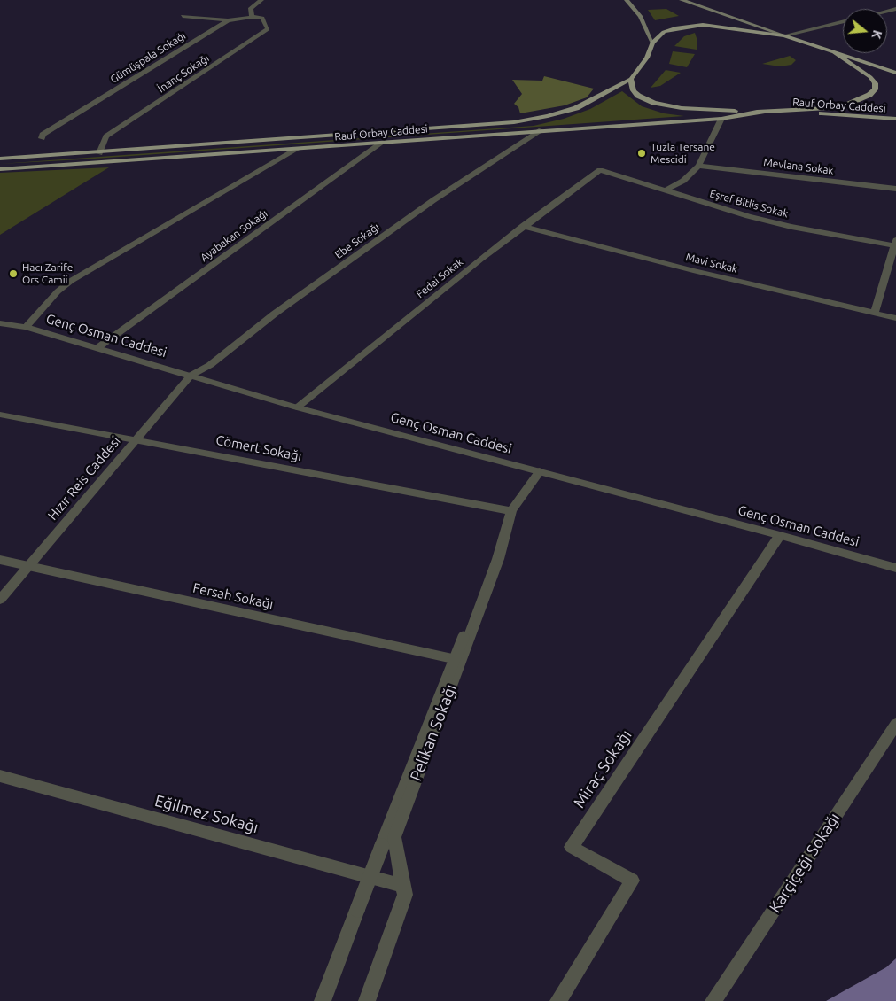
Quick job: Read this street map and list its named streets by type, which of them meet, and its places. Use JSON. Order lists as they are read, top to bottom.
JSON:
{
  "streets": {
    "main road": ["Rauf Orbay Caddesi"],
    "street": [
      "Gümüşpala Sokağı",
      "İnanç Sokağı",
      "Mevlana Sokak",
      "Eşref Bitlis Sokak",
      "Ayabakan Sokağı",
      "Ebe Sokağı",
      "Mavi Sokak",
      "Fedai Sokak",
      "Genç Osman Caddesi",
      "Cömert Sokağı",
      "Hızır Reis Caddesi",
      "Fersah Sokağı",
      "Pelikan Sokağı",
      "Miraç Sokağı",
      "Eğilmez Sokağı",
      "Karçiçeği Sokağı"
    ]
  },
  "crossings": [
    ["Gümüşpala Sokağı", "İnanç Sokağı"],
    ["İnanç Sokağı", "Rauf Orbay Caddesi"],
    ["Rauf Orbay Caddesi", "Ayabakan Sokağı"],
    ["Rauf Orbay Caddesi", "Ebe Sokağı"],
    ["Eşref Bitlis Sokak", "Fedai Sokak"],
    ["Ayabakan Sokağı", "Genç Osman Caddesi"],
    ["Ebe Sokağı", "Genç Osman Caddesi"],
    ["Ebe Sokağı", "Hızır Reis Caddesi"],
    ["Mavi Sokak", "Fedai Sokak"],
    ["Fedai Sokak", "Genç Osman Caddesi"],
    ["Genç Osman Caddesi", "Hızır Reis Caddesi"],
    ["Genç Osman Caddesi", "Pelikan Sokağı"],
    ["Genç Osman Caddesi", "Miraç Sokağı"],
    ["Cömert Sokağı", "Hızır Reis Caddesi"],
    ["Cömert Sokağı", "Pelikan Sokağı"],
    ["Hızır Reis Caddesi", "Fersah Sokağı"],
    ["Fersah Sokağı", "Pelikan Sokağı"],
    ["Pelikan Sokağı", "Eğilmez Sokağı"]
  ],
  "places": ["Tuzla Tersane Mescidi", "Hacı Zarife Örs Camii"],
  "north": "right"
}
